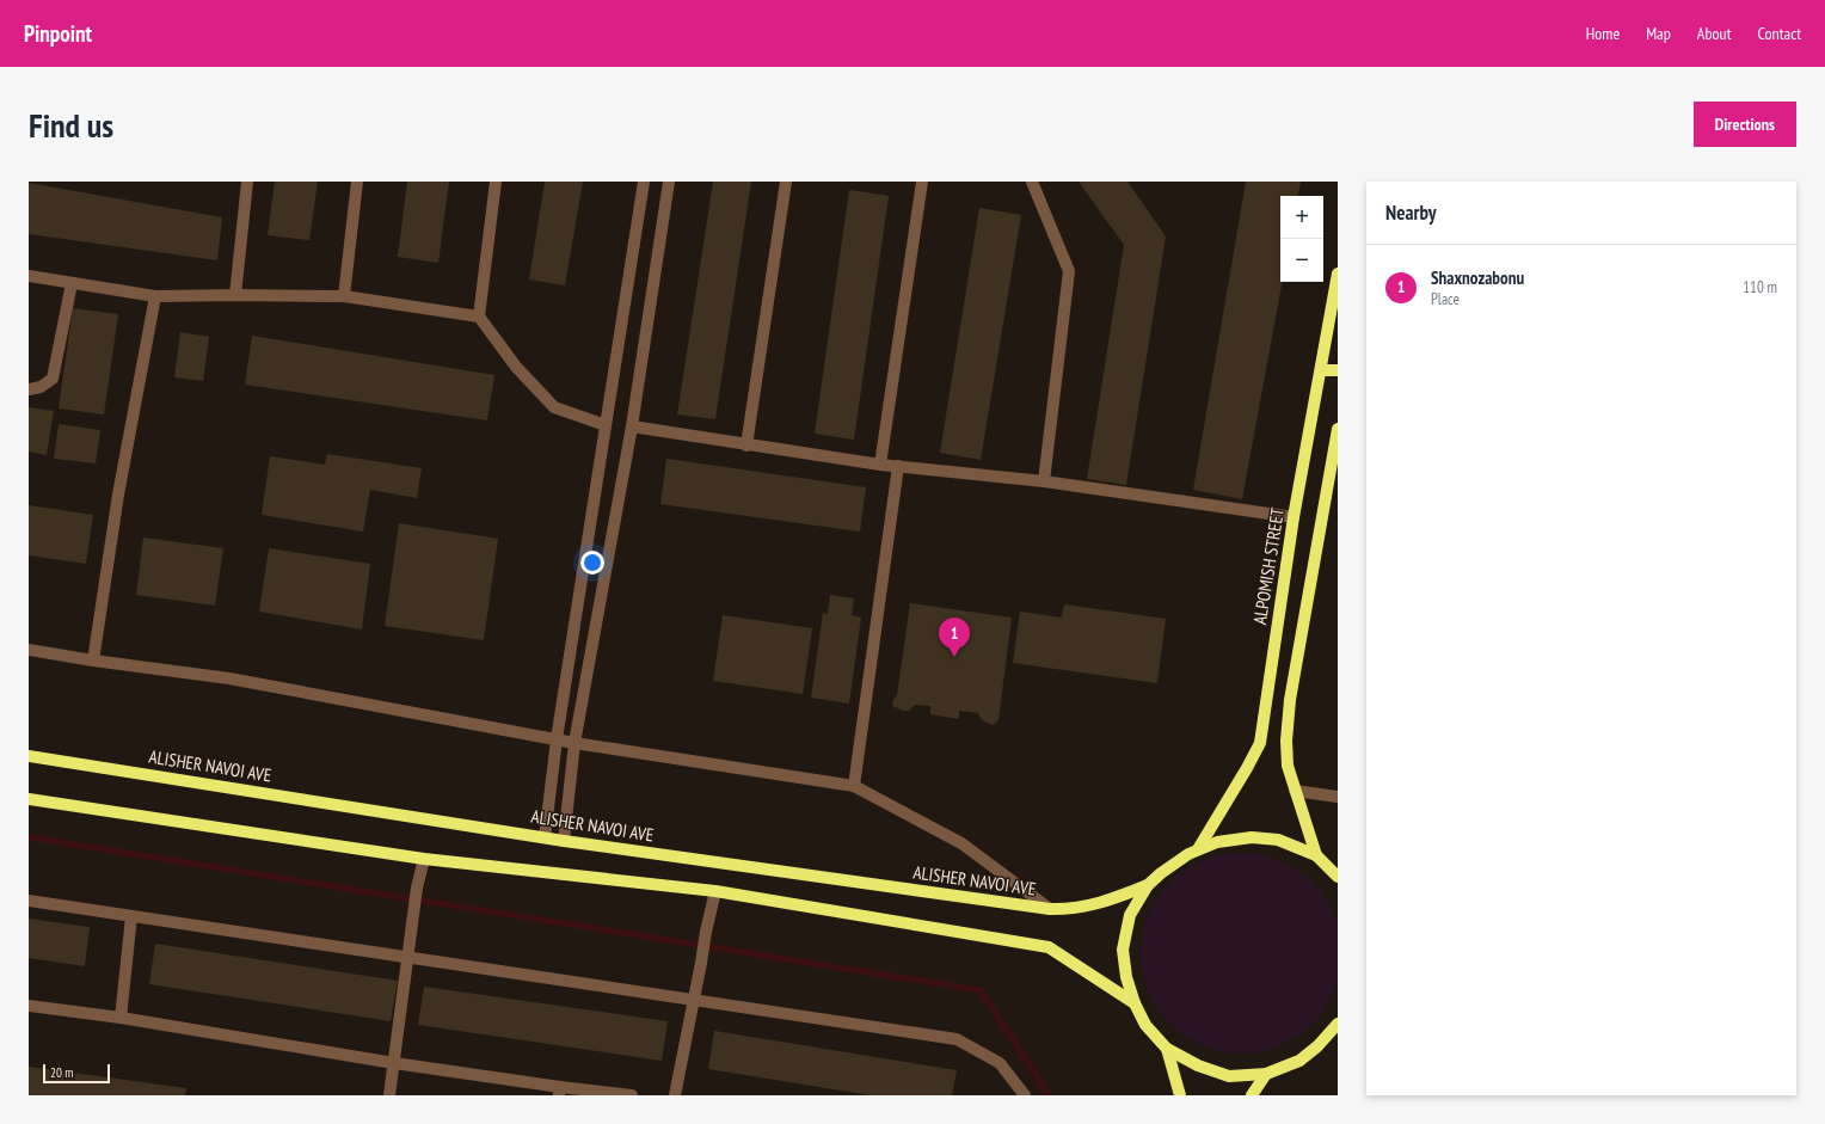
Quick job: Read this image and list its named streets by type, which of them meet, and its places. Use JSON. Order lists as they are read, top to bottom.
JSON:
{
  "streets": {
    "main road": ["ALPOMISH STREET", "ALISHER NAVOI AVE"]
  },
  "scale_bar": "20 m",
  "page": {
    "header": "Pinpoint",
    "nav": [
      "Home",
      "Map",
      "About",
      "Contact"
    ],
    "buttons": "Directions",
    "title": "Find us",
    "heading": "Nearby",
    "map_buttons": ["+", "−"],
    "list": [
      {
        "mark": "1",
        "name": "Shaxnozabonu",
        "note": "Place",
        "value": "110 m"
      }
    ],
    "pins": "1",
    "scale": "20 m"
  }
}
